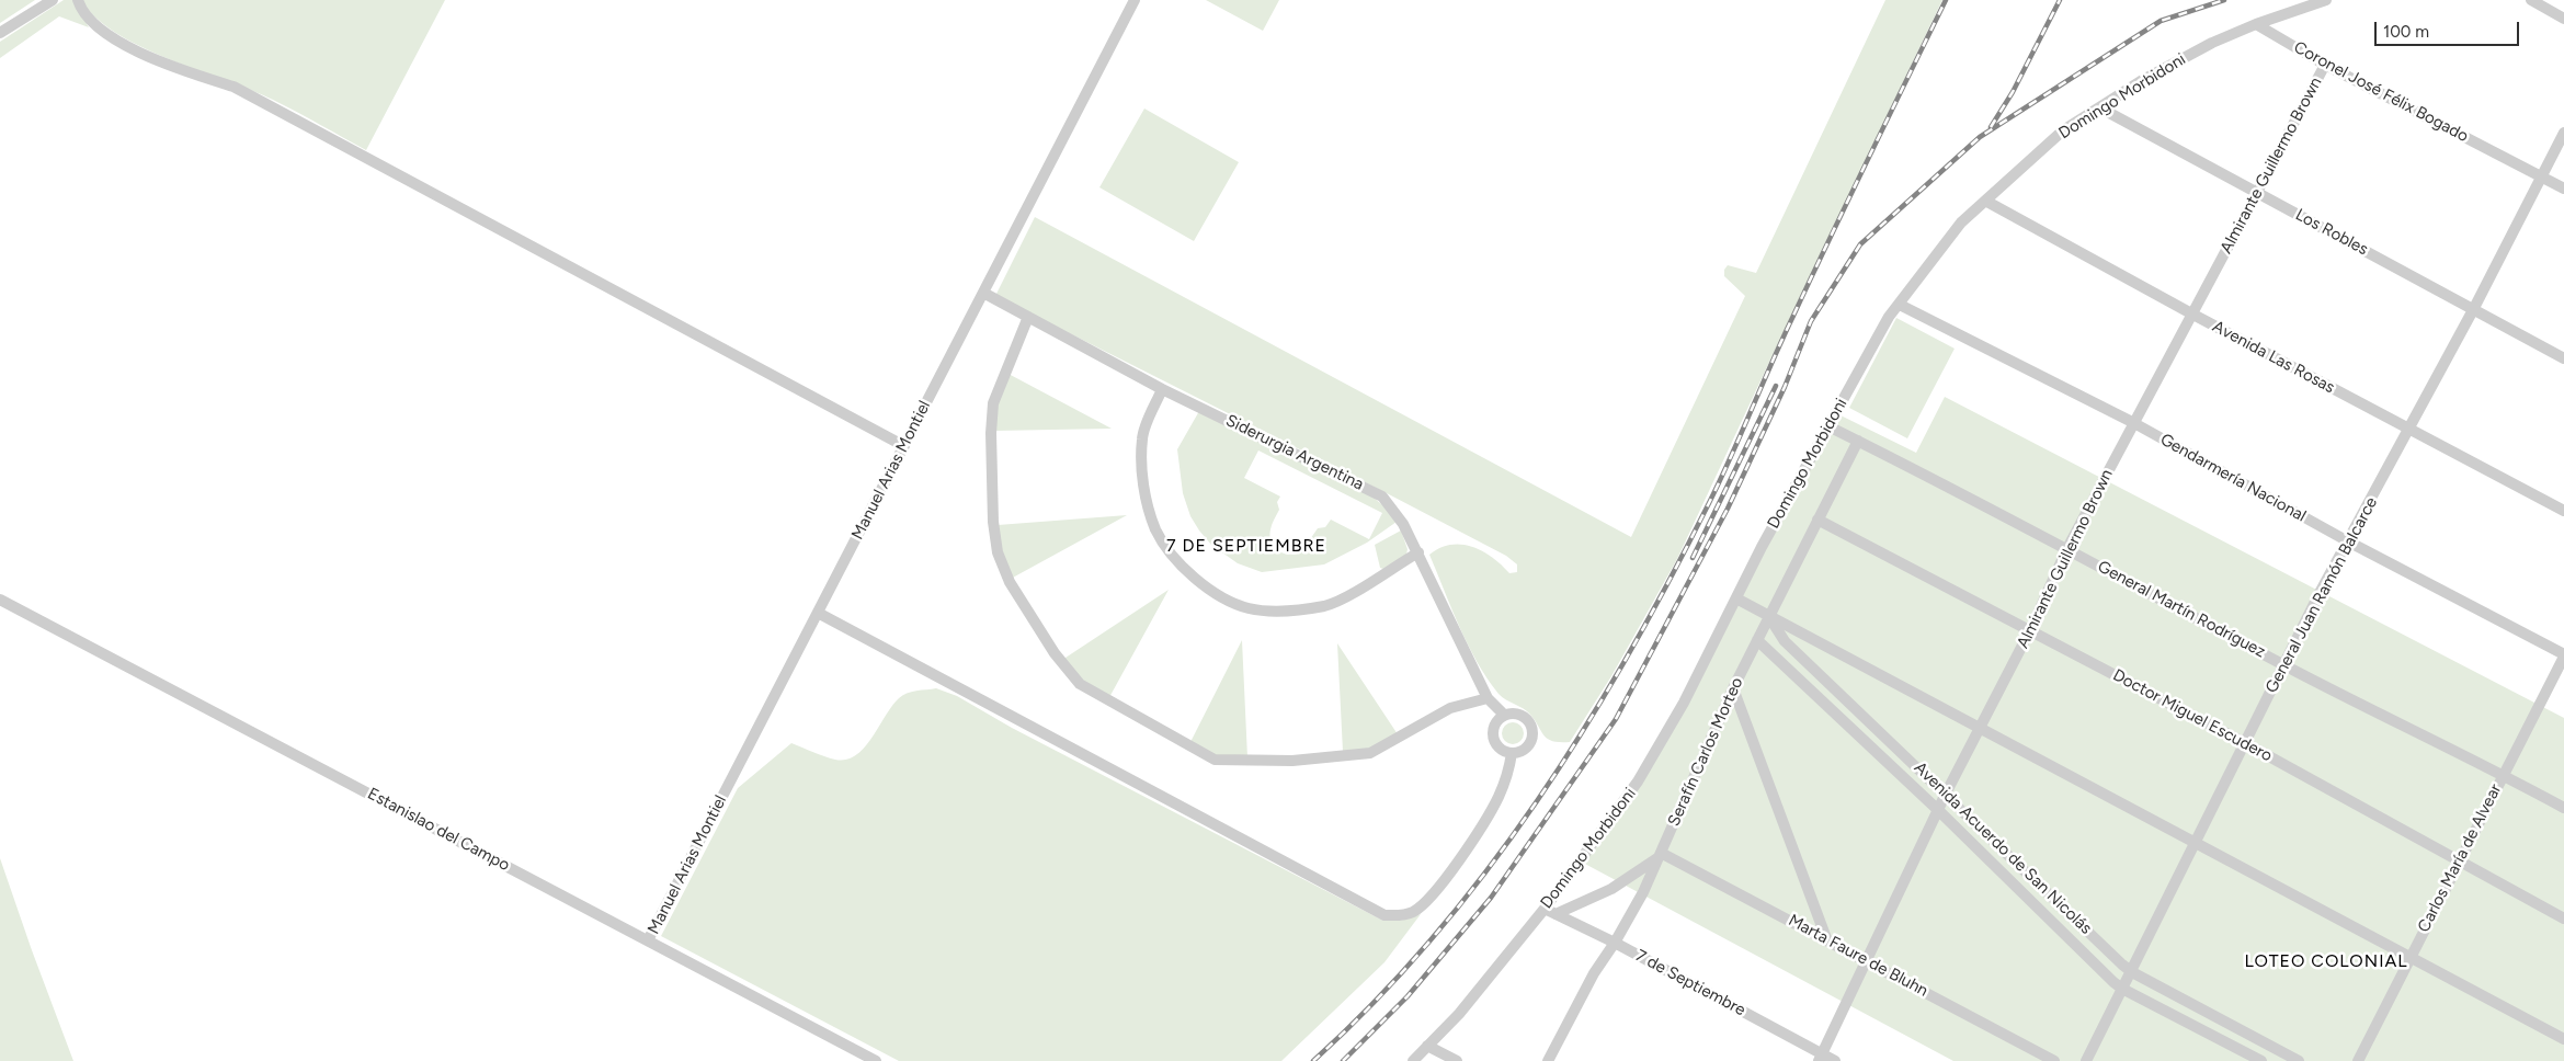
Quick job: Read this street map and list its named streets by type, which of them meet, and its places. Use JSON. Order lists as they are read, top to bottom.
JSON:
{
  "streets": {
    "street": [
      "Coronel José Félix Bogado",
      "Domingo Morbidoni",
      "Almirante Guillermo Brown",
      "Los Robles",
      "Avenida Las Rosas",
      "Siderurgia Argentina",
      "Manuel Arias Montiel",
      "Gendarmería Nacional",
      "General Juan Ramón Balcarce",
      "General Martín Rodríguez",
      "Doctor Miguel Escudero",
      "Serafín Carlos Morteo",
      "Estanislao del Campo",
      "Avenida Acuerdo de San Nicolás",
      "Carlos María de Alvear",
      "Marta Faure de Bluhn",
      "7 de Septiembre"
    ]
  },
  "crossings": [
    ["Coronel José Félix Bogado", "Domingo Morbidoni"],
    ["Coronel José Félix Bogado", "Almirante Guillermo Brown"],
    ["Coronel José Félix Bogado", "General Juan Ramón Balcarce"],
    ["Domingo Morbidoni", "Los Robles"],
    ["Domingo Morbidoni", "Avenida Las Rosas"],
    ["Domingo Morbidoni", "Gendarmería Nacional"],
    ["Domingo Morbidoni", "General Martín Rodríguez"],
    ["Domingo Morbidoni", "7 de Septiembre"],
    ["Almirante Guillermo Brown", "Los Robles"],
    ["Almirante Guillermo Brown", "Avenida Las Rosas"],
    ["Almirante Guillermo Brown", "Gendarmería Nacional"],
    ["Almirante Guillermo Brown", "General Martín Rodríguez"],
    ["Almirante Guillermo Brown", "Doctor Miguel Escudero"],
    ["Almirante Guillermo Brown", "Avenida Acuerdo de San Nicolás"],
    ["Almirante Guillermo Brown", "Marta Faure de Bluhn"],
    ["Almirante Guillermo Brown", "7 de Septiembre"],
    ["Los Robles", "General Juan Ramón Balcarce"],
    ["Avenida Las Rosas", "General Juan Ramón Balcarce"],
    ["Siderurgia Argentina", "Manuel Arias Montiel"],
    ["Manuel Arias Montiel", "Estanislao del Campo"],
    ["Gendarmería Nacional", "General Juan Ramón Balcarce"],
    ["Gendarmería Nacional", "Carlos María de Alvear"],
    ["General Juan Ramón Balcarce", "General Martín Rodríguez"],
    ["General Juan Ramón Balcarce", "Doctor Miguel Escudero"],
    ["General Juan Ramón Balcarce", "Avenida Acuerdo de San Nicolás"],
    ["General Martín Rodríguez", "Serafín Carlos Morteo"],
    ["General Martín Rodríguez", "Carlos María de Alvear"],
    ["Doctor Miguel Escudero", "Serafín Carlos Morteo"],
    ["Doctor Miguel Escudero", "Carlos María de Alvear"],
    ["Serafín Carlos Morteo", "Avenida Acuerdo de San Nicolás"],
    ["Serafín Carlos Morteo", "Marta Faure de Bluhn"],
    ["Serafín Carlos Morteo", "7 de Septiembre"]
  ],
  "districts": ["7 DE SEPTIEMBRE", "LOTEO COLONIAL"],
  "scale_bar": "100 m"
}
